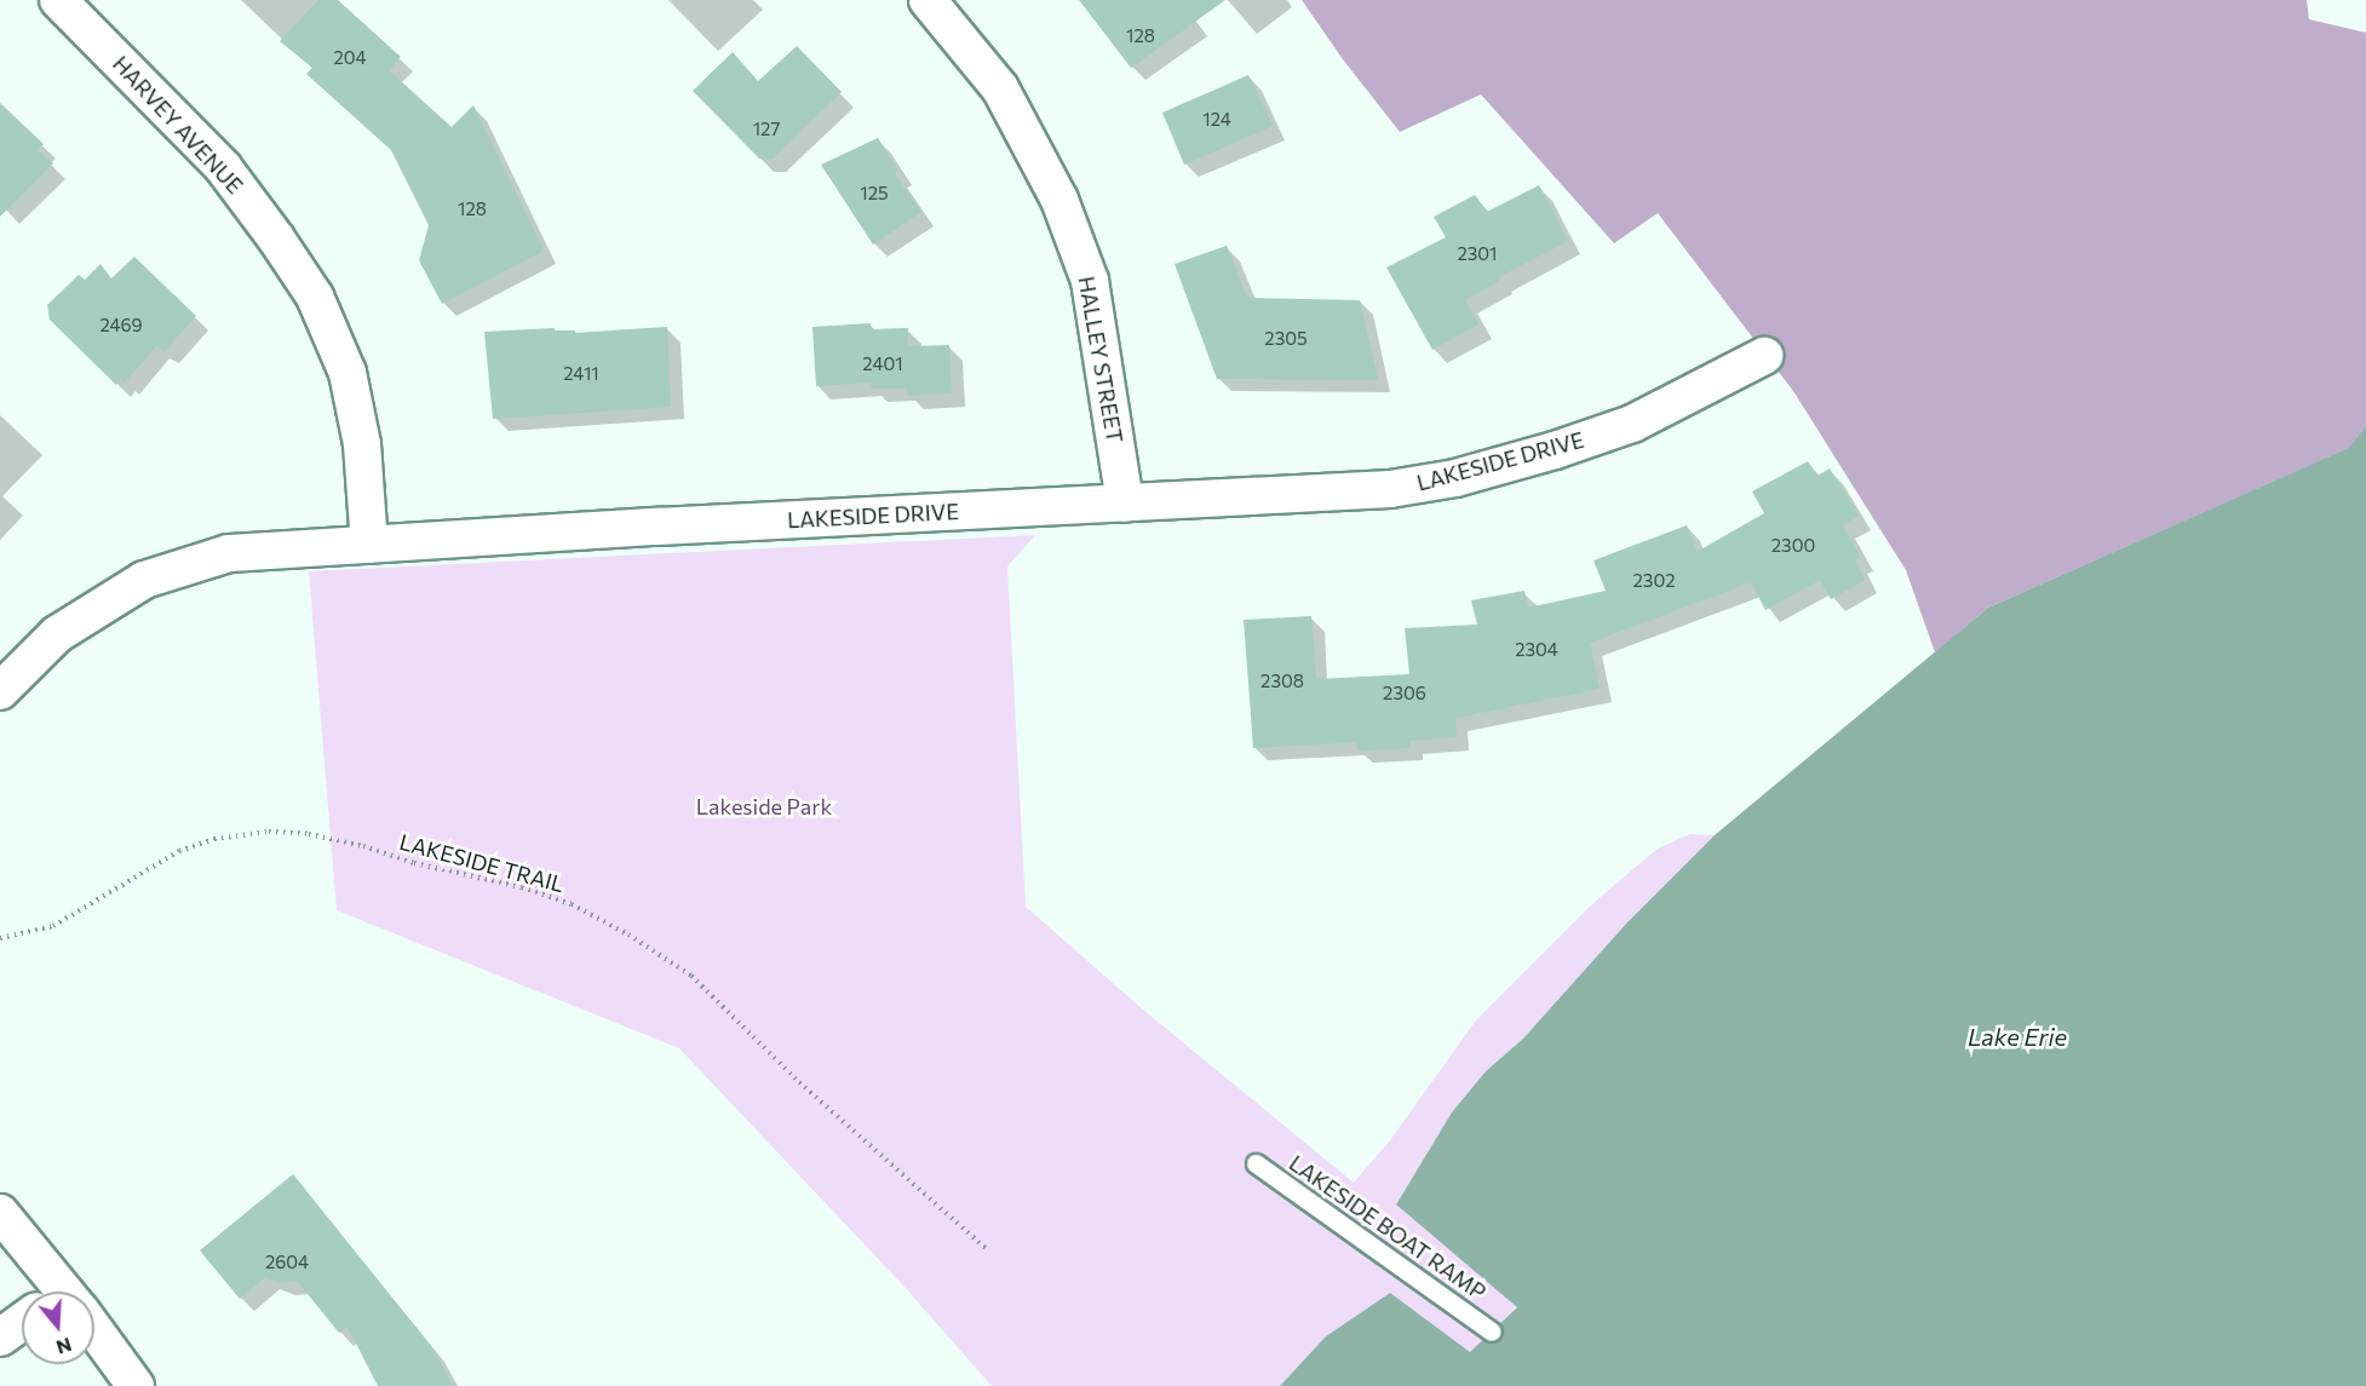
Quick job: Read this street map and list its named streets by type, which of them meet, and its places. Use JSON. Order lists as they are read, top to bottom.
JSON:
{
  "streets": {
    "street": ["HARVEY AVENUE", "HALLEY STREET", "LAKESIDE DRIVE"],
    "lane": ["LAKESIDE BOAT RAMP"],
    "path": ["LAKESIDE TRAIL"]
  },
  "crossings": [
    ["HARVEY AVENUE", "LAKESIDE DRIVE"],
    ["HALLEY STREET", "LAKESIDE DRIVE"]
  ],
  "water": ["Lake Erie"],
  "parks": ["Lakeside Park"],
  "house_numbers": [
    "128",
    "204",
    "124",
    "127",
    "125",
    "128",
    "2301",
    "2469",
    "2305",
    "2401",
    "2411",
    "2300",
    "2302",
    "2304",
    "2308",
    "2306",
    "2604"
  ],
  "north": "bottom"
}
